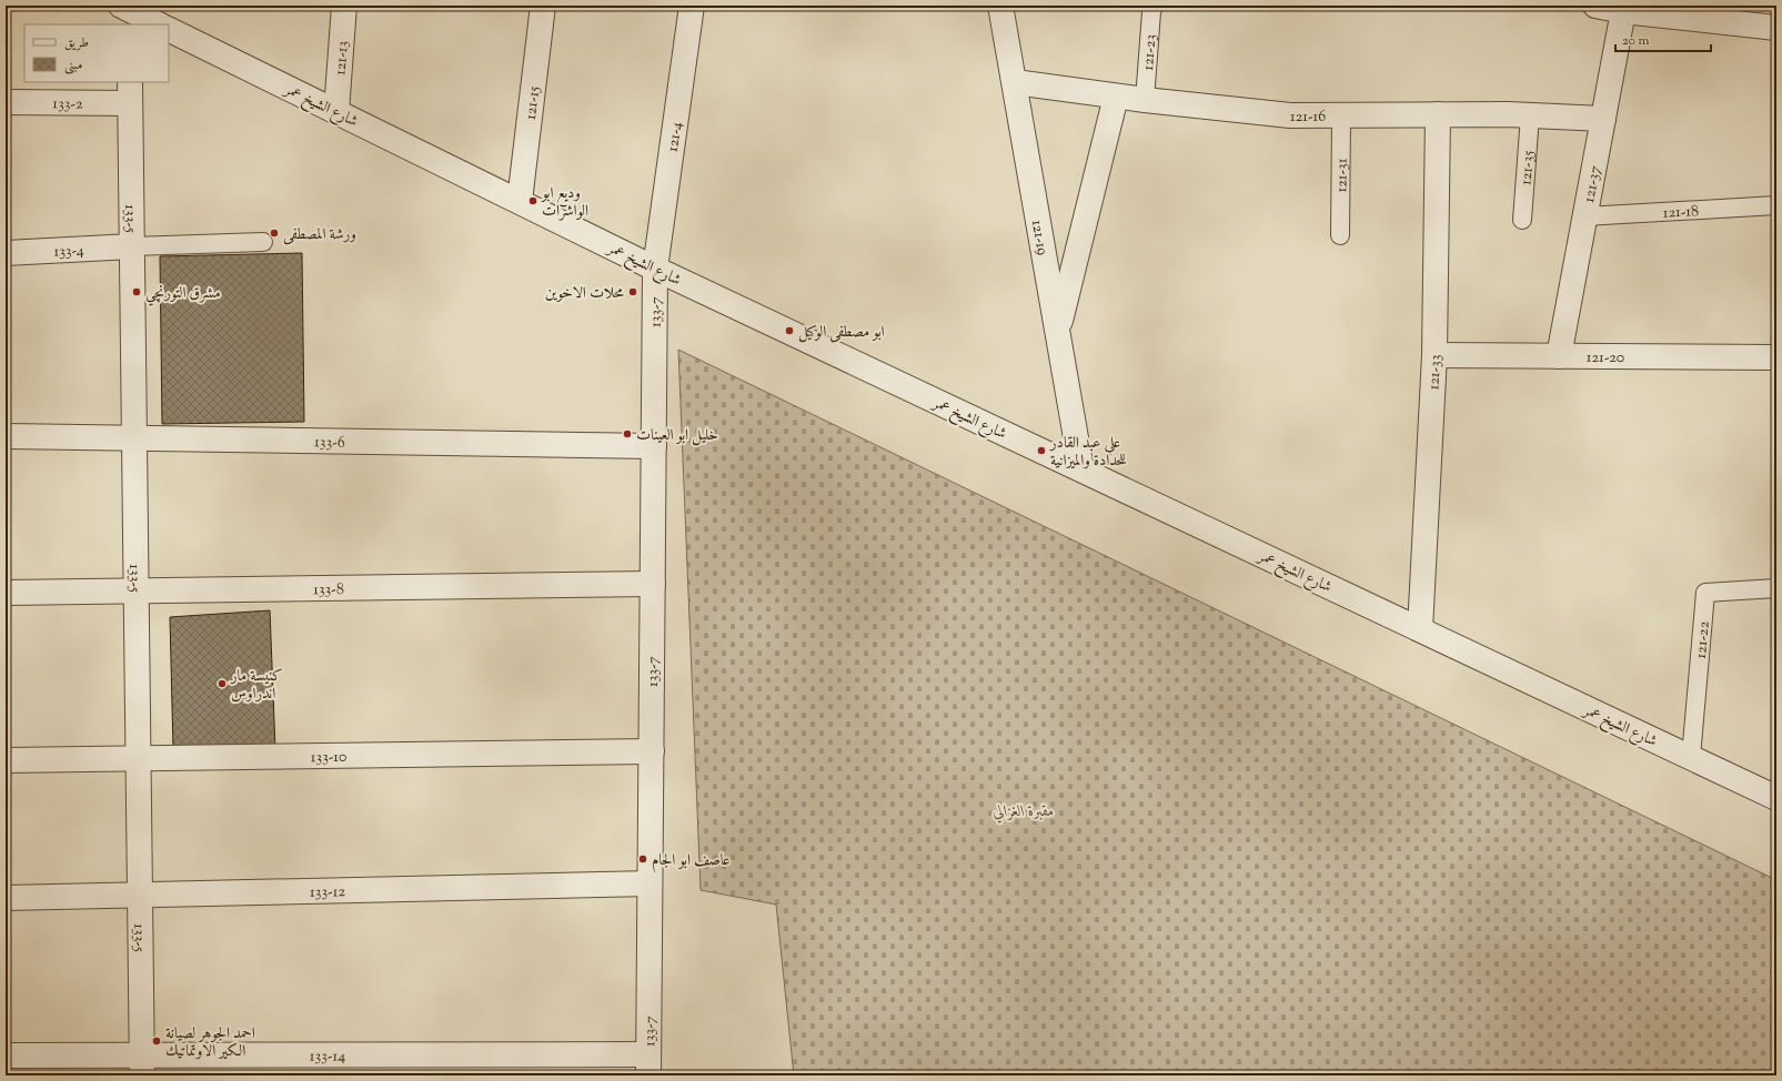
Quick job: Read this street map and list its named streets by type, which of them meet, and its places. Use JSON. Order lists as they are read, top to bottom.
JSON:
{
  "streets": {
    "street": [
      "121-13",
      "133-2",
      "121-15",
      "شارع الشيخ عمر",
      "121-16",
      "121-4",
      "121-37",
      "133-5",
      "121-19",
      "133-4",
      "133-7",
      "121-20",
      "121-33",
      "133-6",
      "133-8",
      "133-10",
      "133-12",
      "133-14"
    ],
    "lane": [
      "121-23",
      "121-35",
      "121-31",
      "121-18",
      "121-22"
    ]
  },
  "crossings": [
    ["121-23", "121-16"],
    ["121-13", "شارع الشيخ عمر"],
    ["133-2", "133-5"],
    ["121-15", "شارع الشيخ عمر"],
    ["شارع الشيخ عمر", "121-4"],
    ["شارع الشيخ عمر", "121-19"],
    ["شارع الشيخ عمر", "133-7"],
    ["شارع الشيخ عمر", "121-33"],
    ["شارع الشيخ عمر", "121-22"],
    ["121-16", "121-35"],
    ["121-16", "121-31"],
    ["121-16", "121-37"],
    ["121-16", "121-19"],
    ["121-16", "121-33"],
    ["121-4", "133-7"],
    ["121-37", "121-18"],
    ["121-37", "121-20"],
    ["133-5", "133-4"],
    ["133-5", "133-6"],
    ["133-5", "133-8"],
    ["133-5", "133-10"],
    ["133-5", "133-12"],
    ["133-5", "133-14"],
    ["133-7", "133-6"],
    ["133-7", "133-8"],
    ["133-7", "133-10"],
    ["133-7", "133-12"],
    ["133-7", "133-14"],
    ["121-20", "121-33"]
  ],
  "parks": ["مقبرة الغزالي"],
  "places": [
    "وديع ابو الواشرات",
    "ورشة المصطفى",
    "مشرق التورنچي",
    "محلات الاخوين",
    "ابو مصطفى الوكيل",
    "خليل ابو العينات",
    "علي عبد القادر للحدادة والميزانية",
    "كنيسة مار اندراوس",
    "عاصف ابو الجام",
    "احمد الجوهر لصيانة الكير الاوتماتيك"
  ],
  "legend": ["طريق", "مبنى"],
  "scale_bar": "20 m"
}
